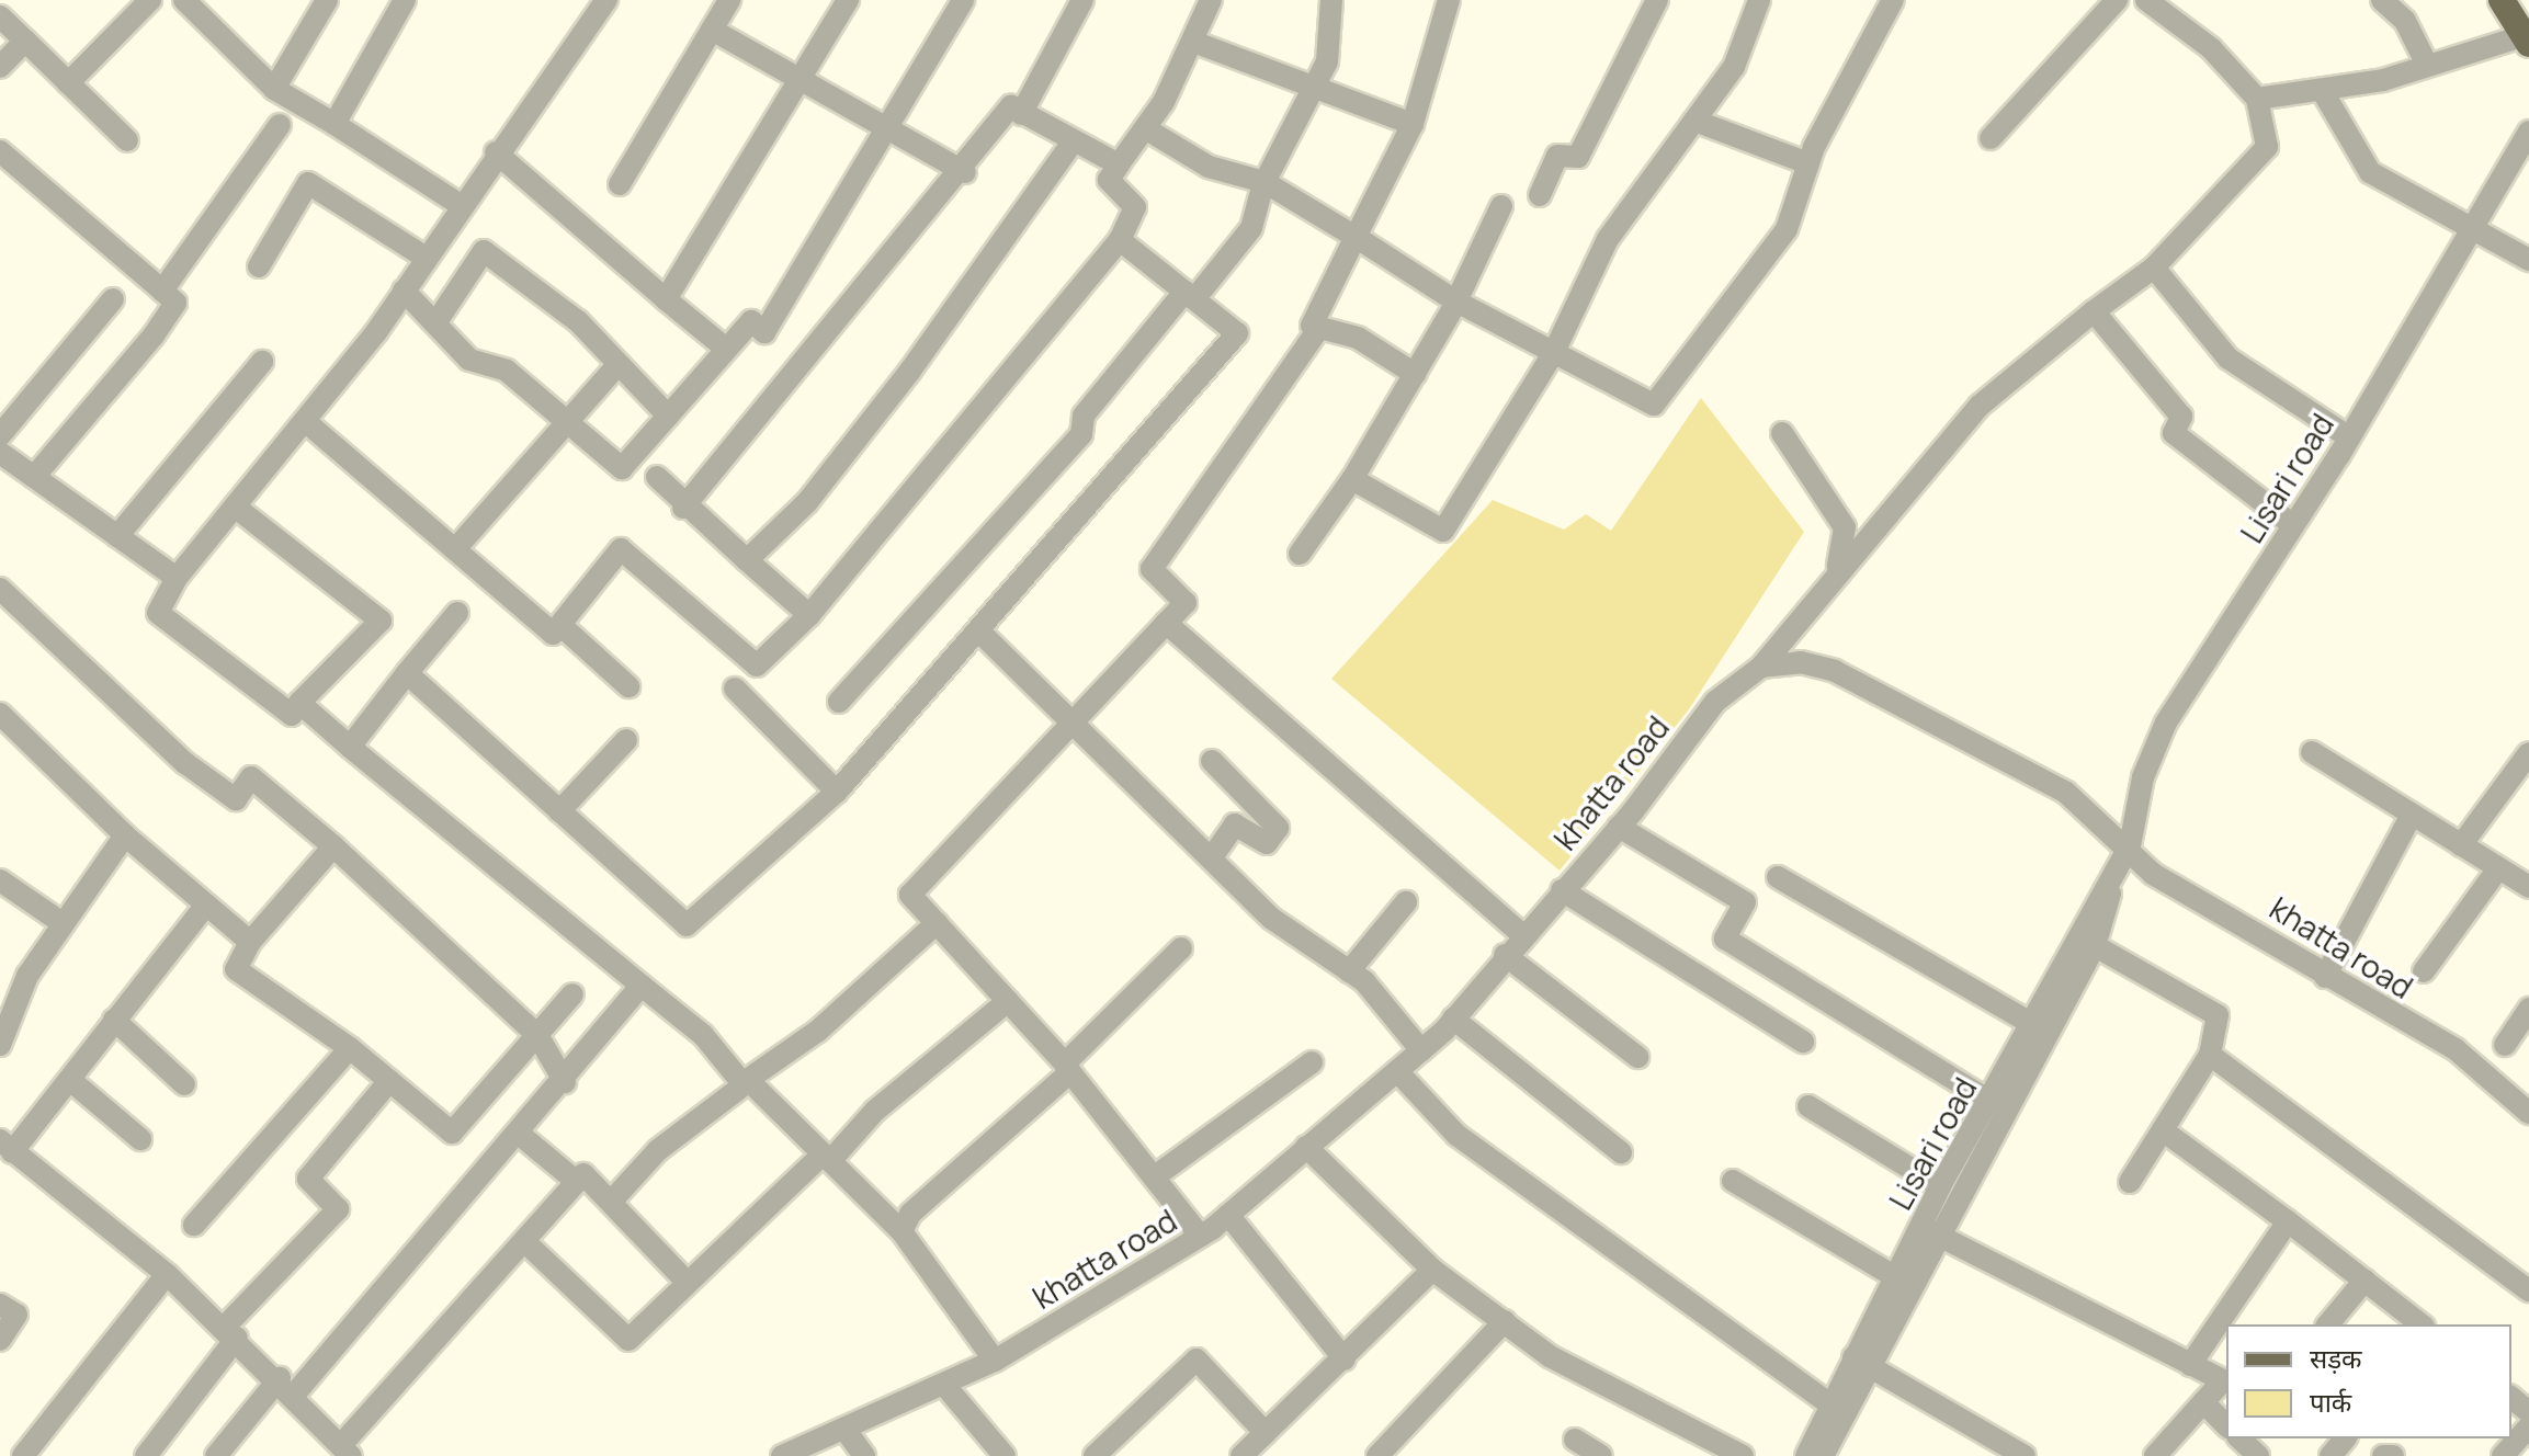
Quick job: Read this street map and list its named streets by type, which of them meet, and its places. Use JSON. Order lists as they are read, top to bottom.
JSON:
{
  "streets": {
    "street": ["Lisari road", "khatta road"]
  },
  "crossings": [
    ["Lisari road", "khatta road"]
  ],
  "legend": ["सड़क", "पार्क"]
}
